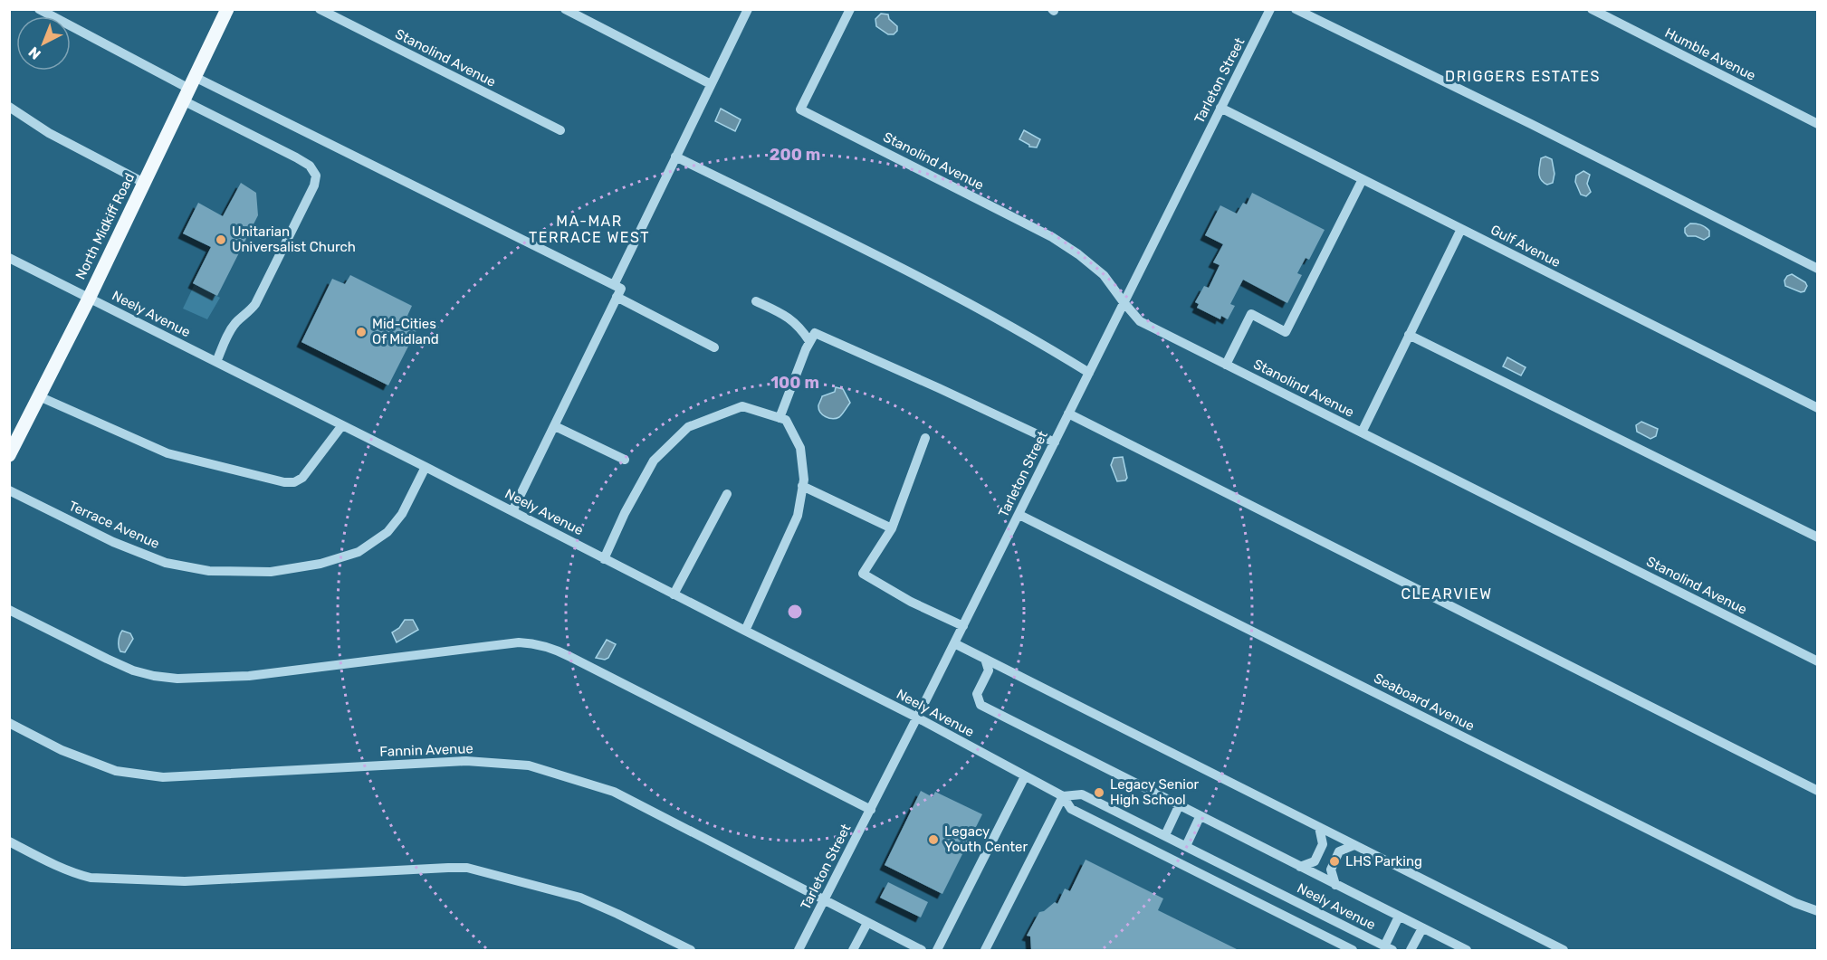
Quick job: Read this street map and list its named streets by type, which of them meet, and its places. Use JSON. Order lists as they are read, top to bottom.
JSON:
{
  "streets": {
    "main road": ["North Midkiff Road"],
    "street": [
      "Humble Avenue",
      "Stanolind Avenue",
      "Tarleton Street",
      "Gulf Avenue",
      "Neely Avenue",
      "Terrace Avenue",
      "Seaboard Avenue",
      "Fannin Avenue"
    ]
  },
  "crossings": [
    ["Stanolind Avenue", "Tarleton Street"],
    ["Tarleton Street", "Gulf Avenue"],
    ["Tarleton Street", "Neely Avenue"],
    ["Tarleton Street", "Seaboard Avenue"],
    ["Tarleton Street", "Fannin Avenue"],
    ["North Midkiff Road", "Neely Avenue"],
    ["Neely Avenue", "Terrace Avenue"]
  ],
  "districts": ["DRIGGERS ESTATES", "MA-MAR TERRACE WEST", "CLEARVIEW"],
  "places": [
    "Unitarian Universalist Church",
    "Mid-Cities Of Midland",
    "Legacy Senior High School",
    "Legacy Youth Center",
    "LHS Parking"
  ],
  "north": "bottom left",
  "rings": ["200 m", "100 m"]
}
